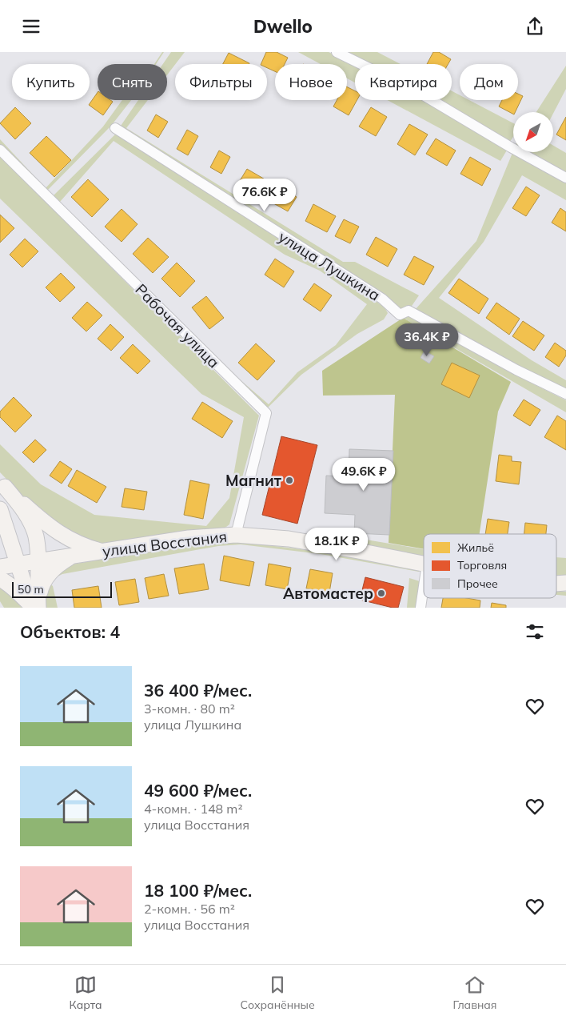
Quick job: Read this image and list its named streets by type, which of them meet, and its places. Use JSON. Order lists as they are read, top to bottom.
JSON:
{
  "streets": {
    "main road": ["улица Восстания"],
    "street": ["улица Лушкина", "Рабочая улица"]
  },
  "crossings": [
    ["Рабочая улица", "улица Восстания"]
  ],
  "places": ["Магнит", "Автомастер"],
  "legend": ["Жильё", "Торговля", "Прочее"],
  "scale_bar": "50 m",
  "north": "bottom left",
  "page": {
    "header": "Dwello",
    "chip": [
      "Купить",
      "Снять",
      "Фильтры",
      "Новое",
      "Квартира",
      "Дом"
    ],
    "price": [
      "76.6K ₽",
      "36.4K ₽",
      "49.6K ₽",
      "18.1K ₽"
    ],
    "scale": "50 m",
    "heading": "Объектов: 4",
    "list": [
      {
        "name": "36 400 ₽/мес.",
        "note": "3-комн. · 80 m² · улица Лушкина"
      },
      {
        "name": "49 600 ₽/мес.",
        "note": "4-комн. · 148 m² · улица Восстания"
      },
      {
        "name": "18 100 ₽/мес.",
        "note": "2-комн. · 56 m² · улица Восстания"
      }
    ],
    "tabs": ["Карта", "Сохранённые", "Главная"]
  }
}
